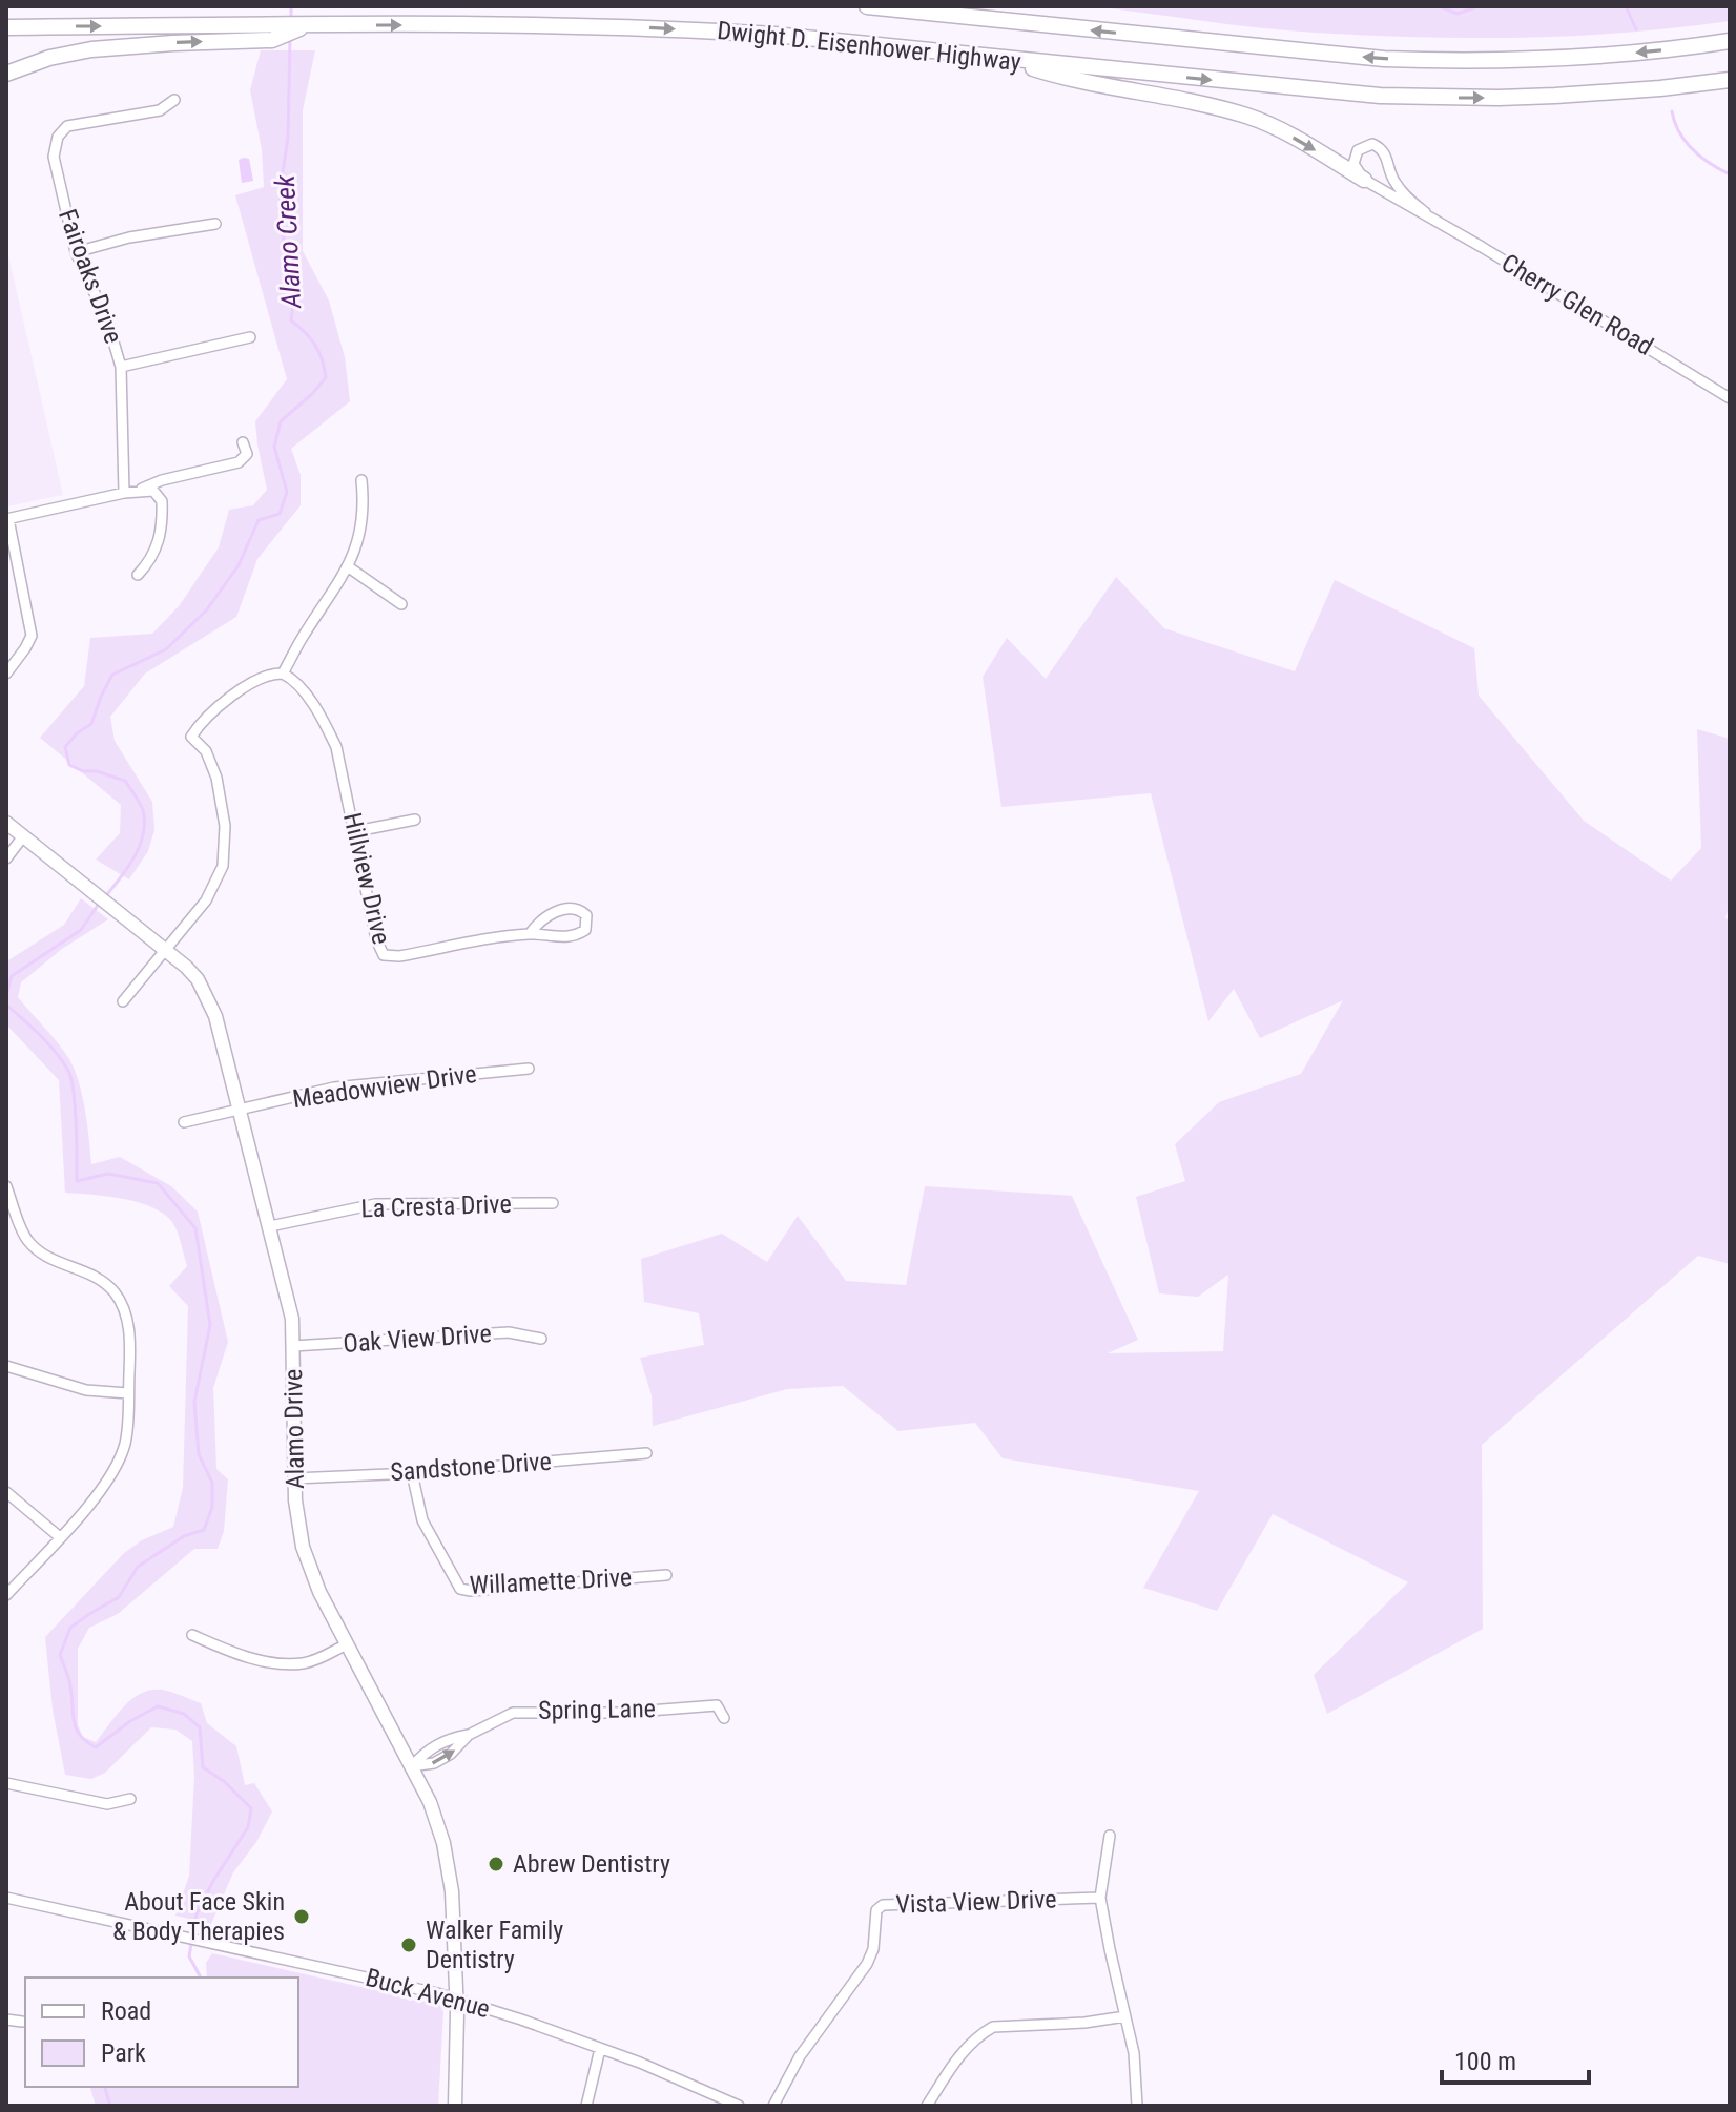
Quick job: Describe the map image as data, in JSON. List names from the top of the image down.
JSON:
{
  "streets": {
    "highway": ["Dwight D. Eisenhower Highway"],
    "main road": ["Alamo Drive"],
    "street": [
      "Fairoaks Drive",
      "Cherry Glen Road",
      "Hillview Drive",
      "Meadowview Drive",
      "La Cresta Drive",
      "Oak View Drive",
      "Sandstone Drive",
      "Willamette Drive",
      "Spring Lane",
      "Vista View Drive",
      "Buck Avenue"
    ]
  },
  "crossings": [
    ["Meadowview Drive", "Alamo Drive"],
    ["La Cresta Drive", "Alamo Drive"],
    ["Oak View Drive", "Alamo Drive"],
    ["Alamo Drive", "Sandstone Drive"],
    ["Alamo Drive", "Spring Lane"],
    ["Alamo Drive", "Buck Avenue"],
    ["Sandstone Drive", "Willamette Drive"]
  ],
  "water": ["Alamo Creek"],
  "places": ["Abrew Dentistry", "About Face Skin & Body Therapies", "Walker Family Dentistry"],
  "legend": ["Road", "Park"],
  "scale_bar": "100 m"
}
